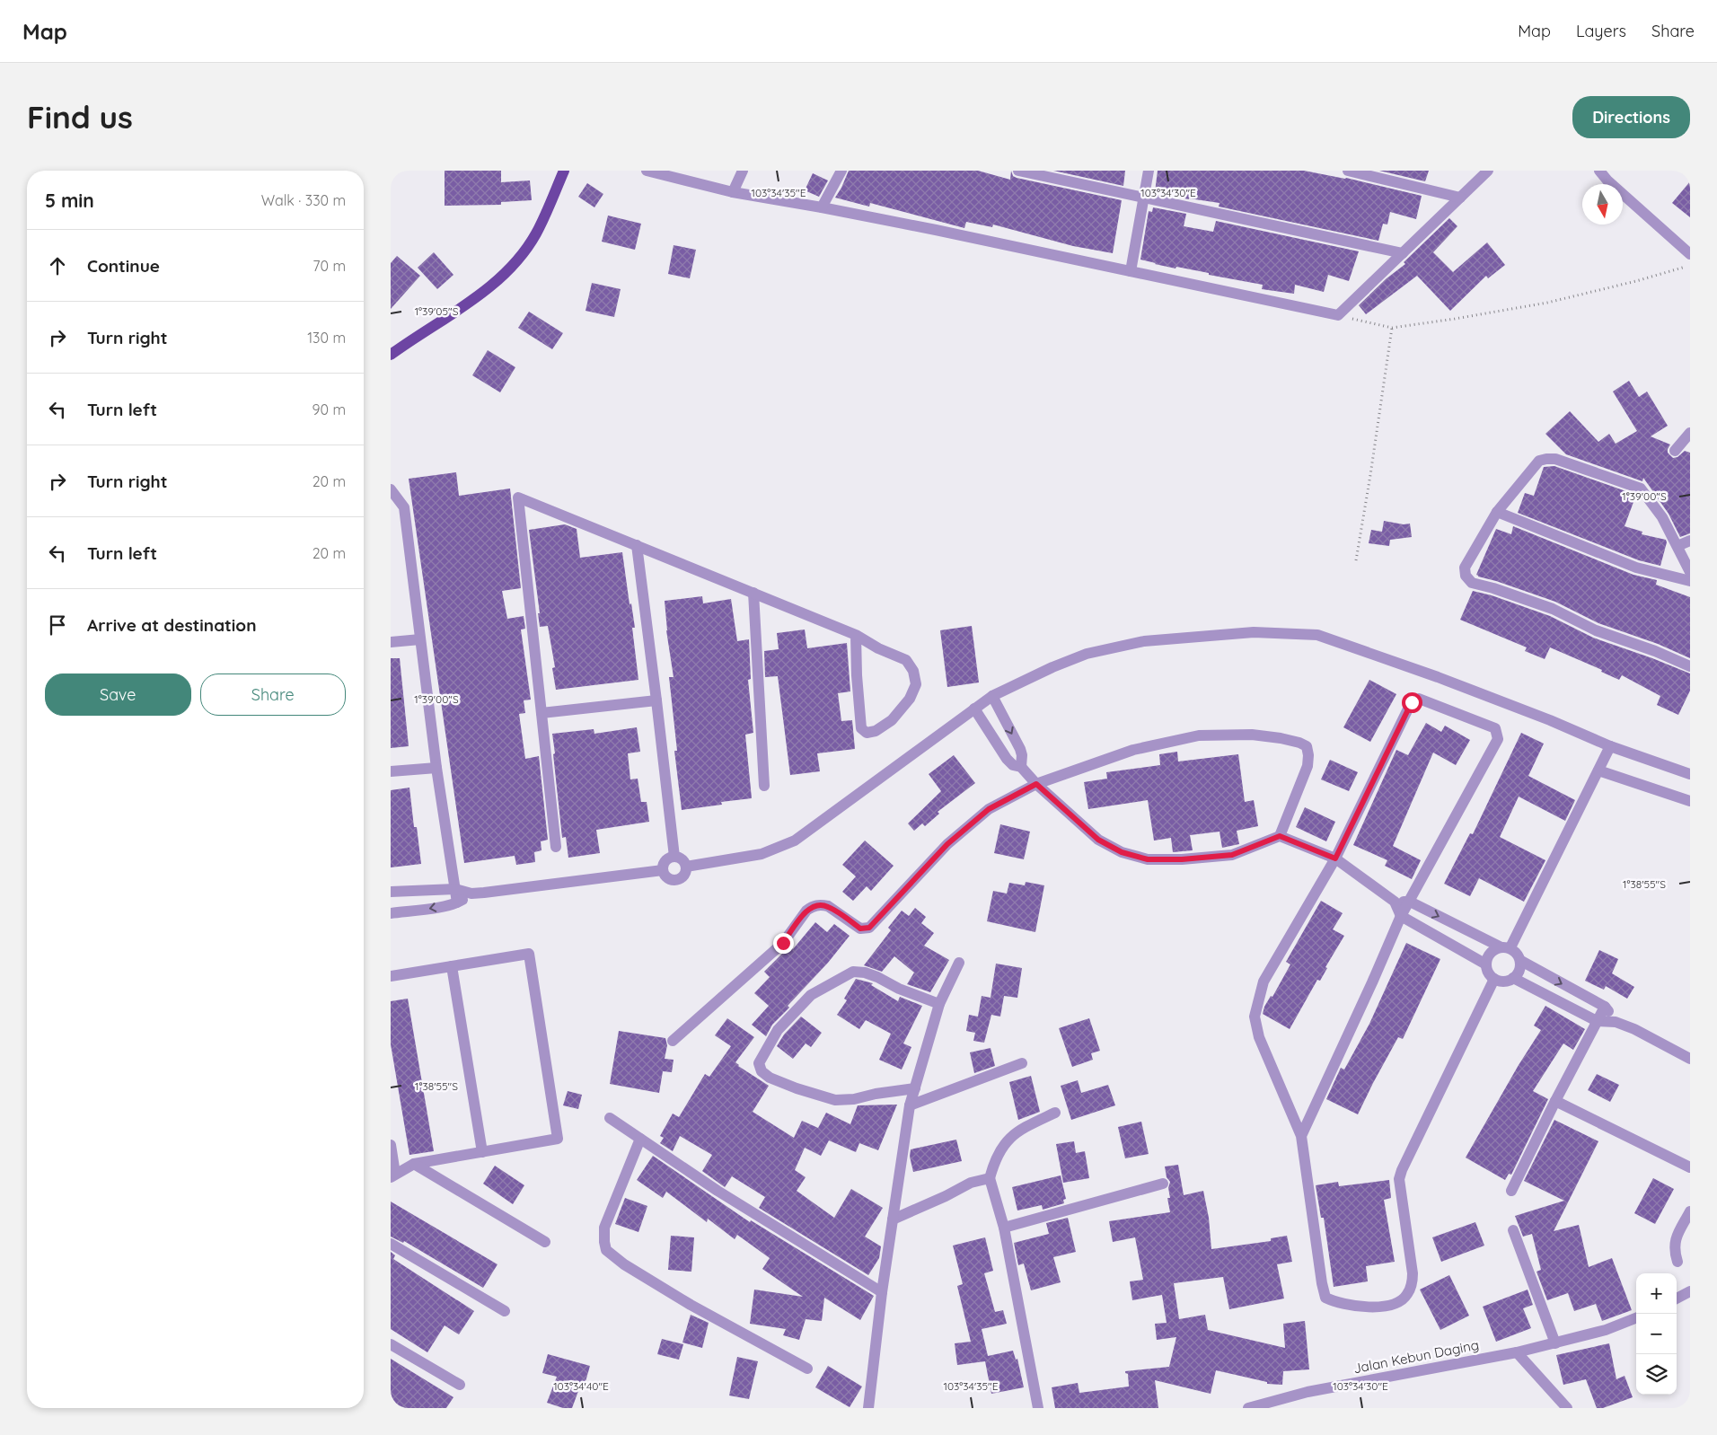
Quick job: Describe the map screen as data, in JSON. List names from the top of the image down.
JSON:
{
  "streets": {
    "street": ["Jalan Kebun Daging"]
  },
  "north": "bottom",
  "page": {
    "header": "Map",
    "nav": ["Map", "Layers", "Share"],
    "buttons": [
      "Directions",
      ["Save", "Share"]
    ],
    "title": "Find us",
    "heading": ["5 min", "Walk · 330 m"],
    "list": [
      ["Continue", "70 m"],
      ["Turn right", "130 m"],
      ["Turn left", "90 m"],
      ["Turn right", "20 m"],
      ["Turn left", "20 m"],
      "Arrive at destination"
    ],
    "map_buttons": ["+", "−"]
  },
  "coordinates": [
    "103°34'35\"E",
    "103°34'30\"E",
    "1°39'05\"S",
    "1°39'00\"S",
    "1°38'55\"S",
    "103°34'40\"E"
  ]
}
